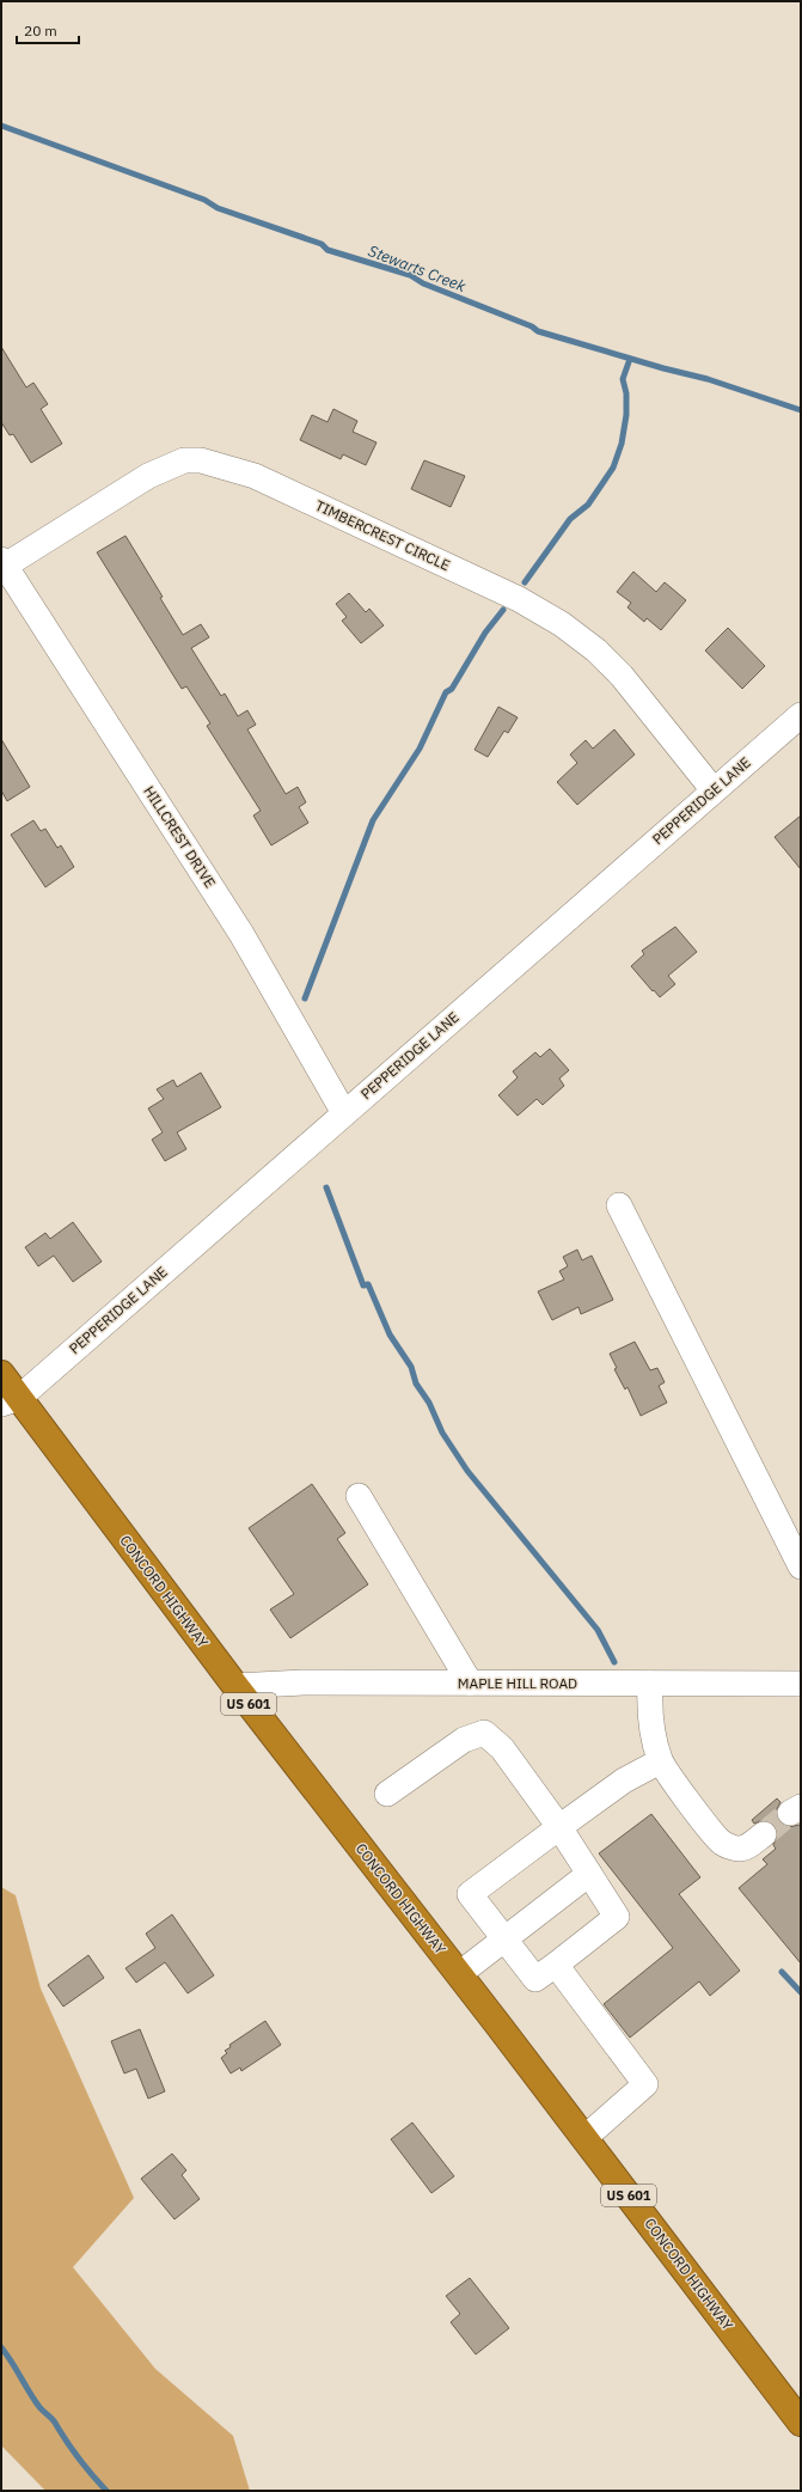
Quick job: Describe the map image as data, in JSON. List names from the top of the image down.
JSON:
{
  "streets": {
    "highway": ["CONCORD HIGHWAY", "US 601"],
    "street": [
      "TIMBERCREST CIRCLE",
      "PEPPERIDGE LANE",
      "HILLCREST DRIVE",
      "MAPLE HILL ROAD"
    ]
  },
  "crossings": [
    ["TIMBERCREST CIRCLE", "PEPPERIDGE LANE"],
    ["TIMBERCREST CIRCLE", "HILLCREST DRIVE"],
    ["PEPPERIDGE LANE", "HILLCREST DRIVE"],
    ["PEPPERIDGE LANE", "CONCORD HIGHWAY"],
    ["CONCORD HIGHWAY", "MAPLE HILL ROAD"]
  ],
  "water": ["Stewarts Creek"],
  "scale_bar": "20 m"
}
